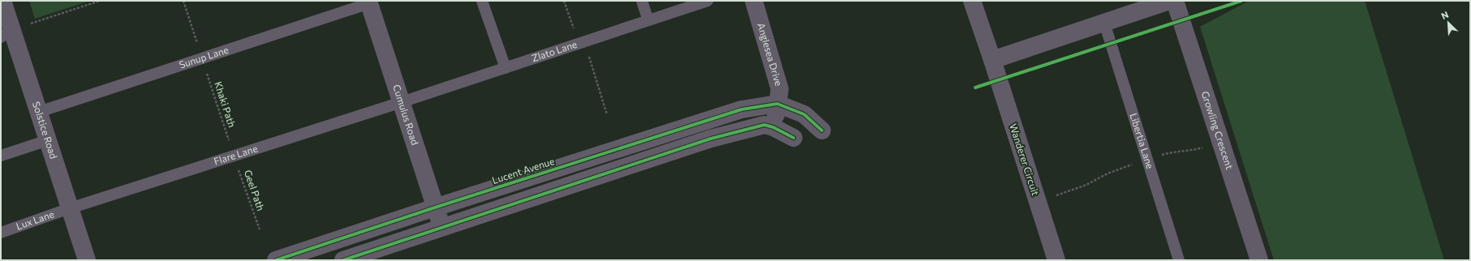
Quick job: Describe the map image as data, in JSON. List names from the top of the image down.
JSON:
{
  "streets": {
    "street": [
      "Anglesea Drive",
      "Cumulus Road",
      "Solstice Road",
      "Growling Crescent",
      "Wanderer Circuit",
      "Lucent Avenue"
    ],
    "lane": [
      "Zlato Lane",
      "Sunup Lane",
      "Libertia Lane",
      "Flare Lane",
      "Lux Lane"
    ],
    "path": ["Khaki Path", "Geel Path"]
  },
  "crossings": [
    ["Zlato Lane", "Cumulus Road"],
    ["Zlato Lane", "Flare Lane"],
    ["Anglesea Drive", "Lucent Avenue"],
    ["Sunup Lane", "Khaki Path"],
    ["Sunup Lane", "Cumulus Road"],
    ["Sunup Lane", "Solstice Road"],
    ["Khaki Path", "Flare Lane"],
    ["Khaki Path", "Geel Path"],
    ["Cumulus Road", "Flare Lane"],
    ["Cumulus Road", "Lucent Avenue"],
    ["Solstice Road", "Flare Lane"],
    ["Solstice Road", "Lux Lane"],
    ["Flare Lane", "Geel Path"],
    ["Flare Lane", "Lux Lane"]
  ],
  "north": "top left"
}
